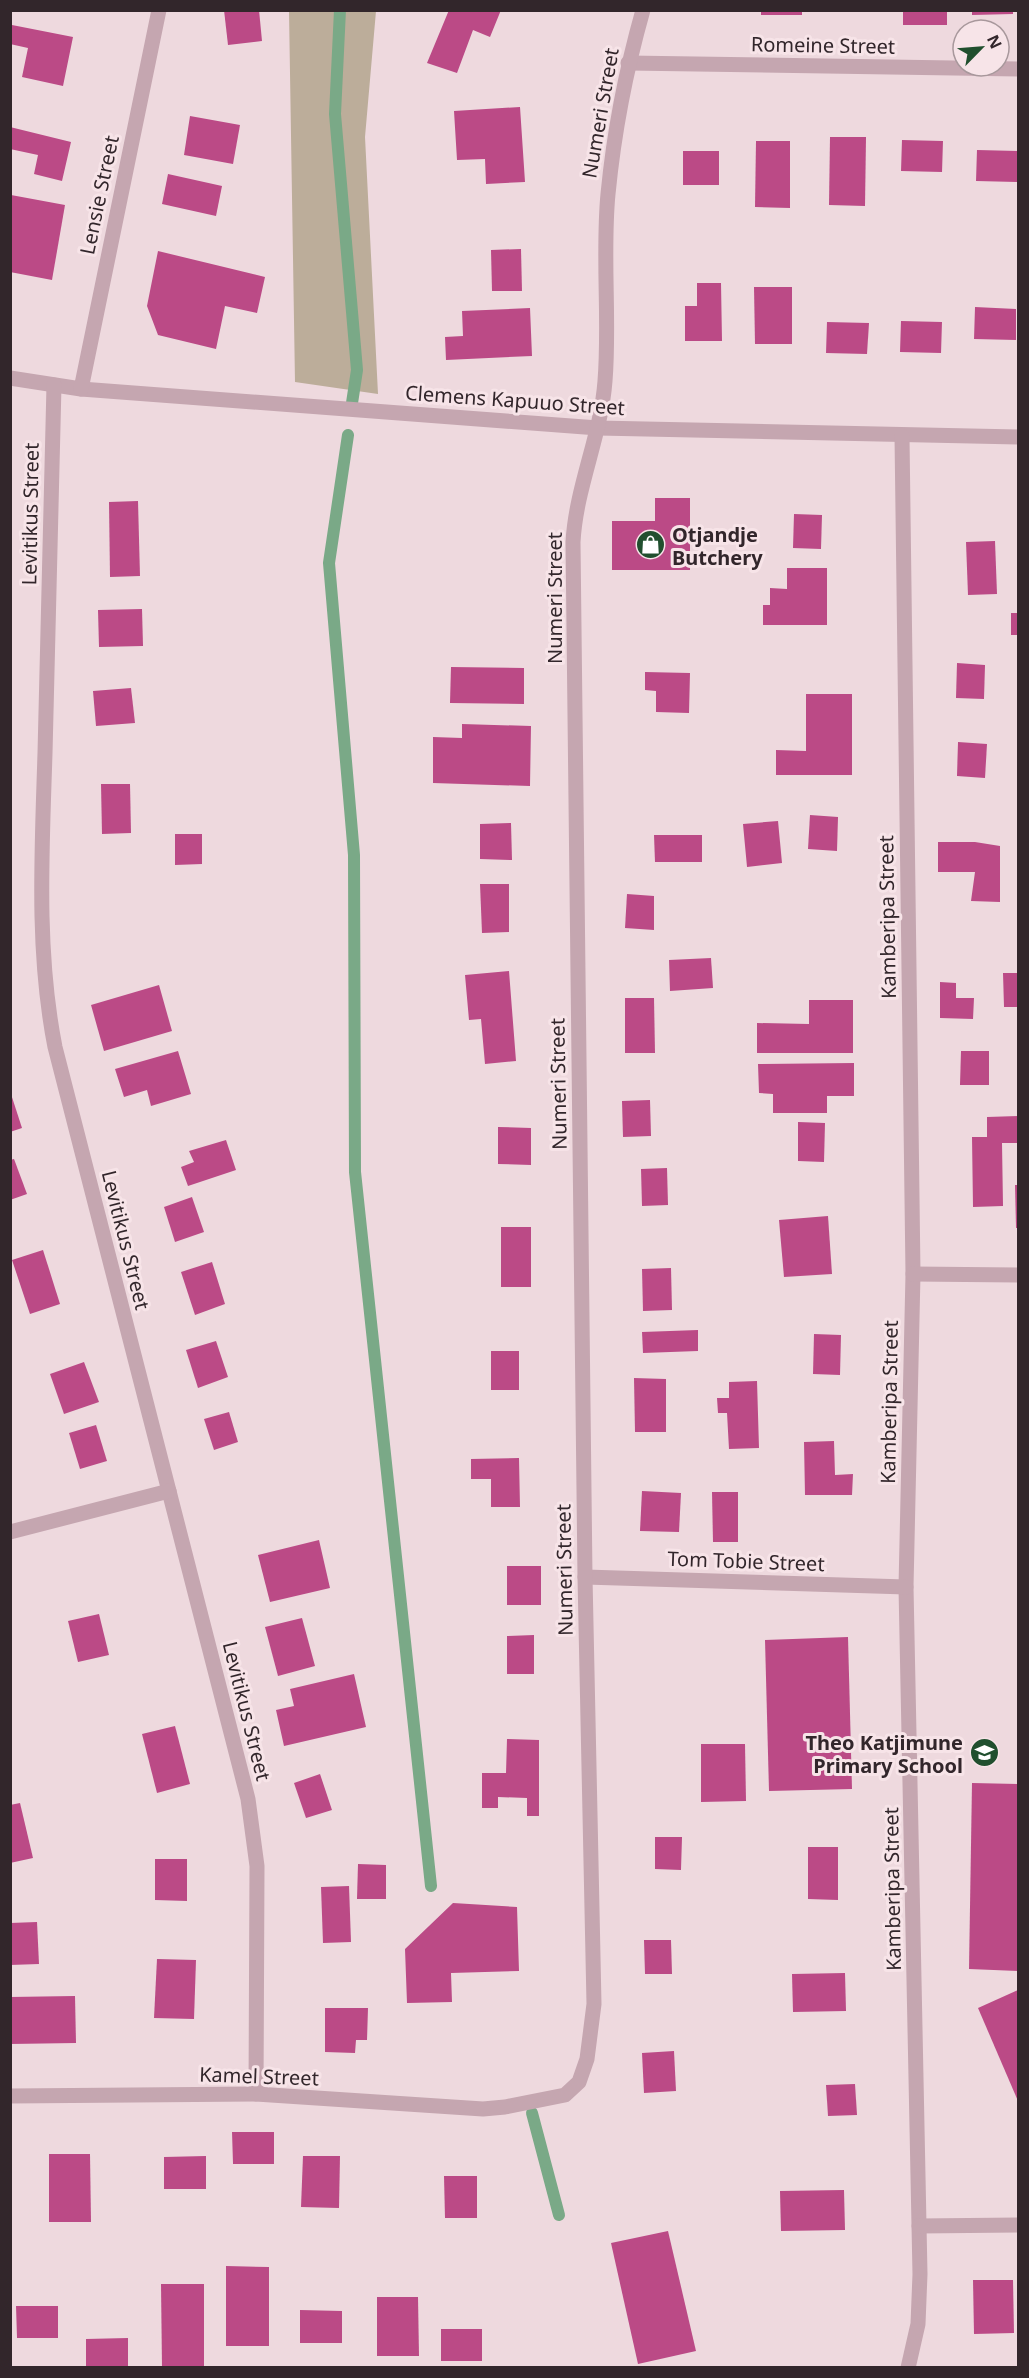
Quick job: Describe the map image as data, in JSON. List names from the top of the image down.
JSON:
{
  "streets": {
    "street": [
      "Romeine Street",
      "Numeri Street",
      "Lensie Street",
      "Clemens Kapuuo Street",
      "Levitikus Street",
      "Kamberipa Street",
      "Tom Tobie Street",
      "Kamel Street"
    ]
  },
  "crossings": [
    ["Romeine Street", "Numeri Street"],
    ["Numeri Street", "Clemens Kapuuo Street"],
    ["Numeri Street", "Tom Tobie Street"],
    ["Numeri Street", "Kamel Street"],
    ["Lensie Street", "Clemens Kapuuo Street"],
    ["Clemens Kapuuo Street", "Levitikus Street"],
    ["Clemens Kapuuo Street", "Kamberipa Street"],
    ["Levitikus Street", "Kamel Street"],
    ["Kamberipa Street", "Tom Tobie Street"]
  ],
  "places": {
    "shop": ["Otjandje Butchery"],
    "school or university": ["Theo Katjimune Primary School"]
  },
  "north": "top right"
}
